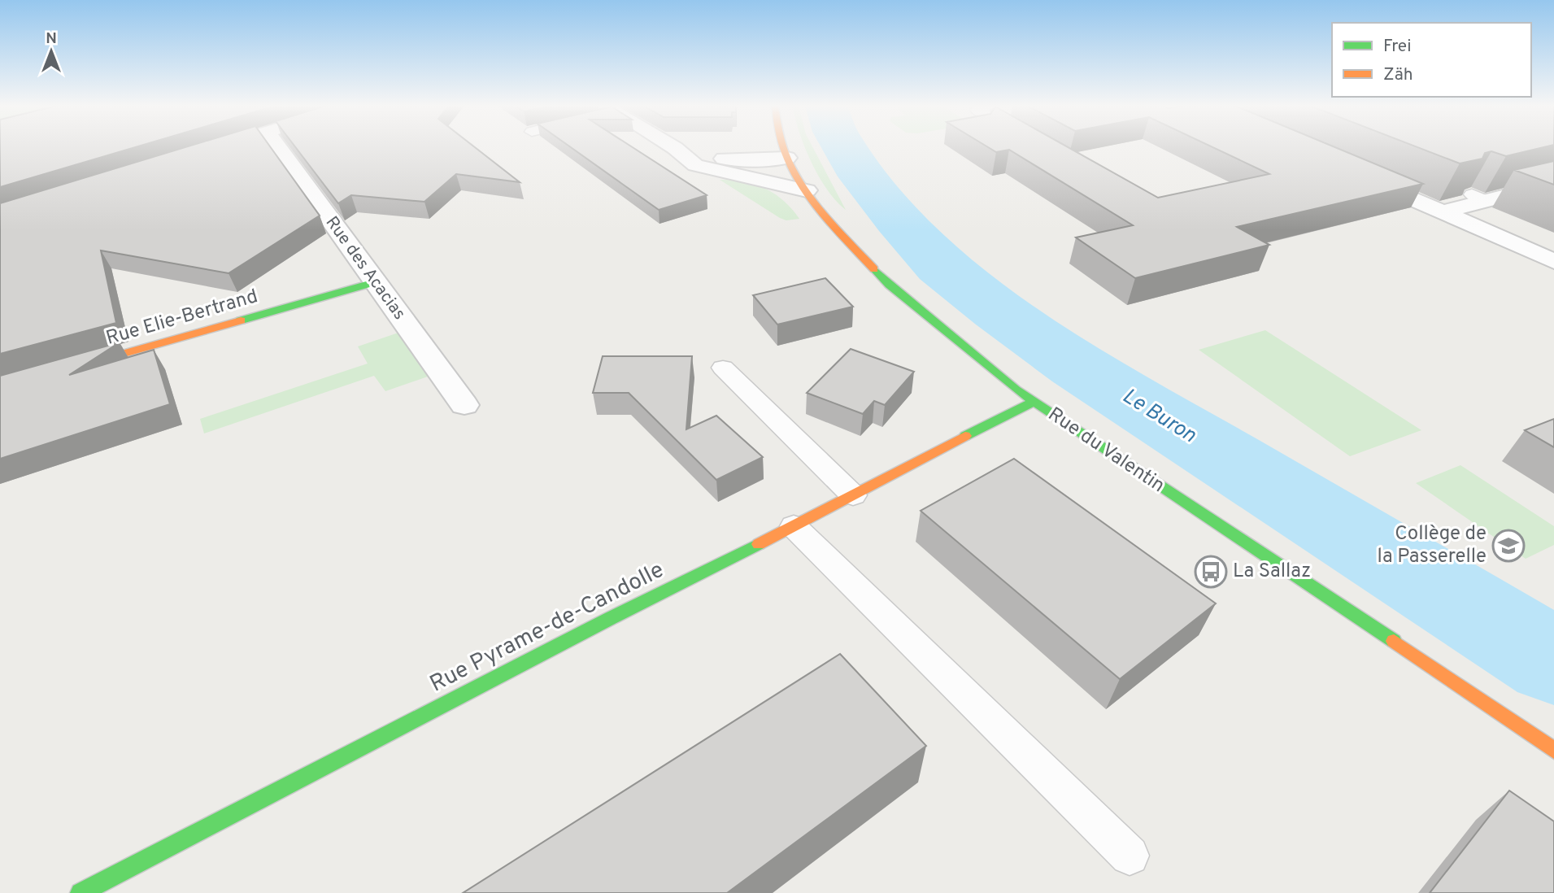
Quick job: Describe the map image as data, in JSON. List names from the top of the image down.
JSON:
{
  "streets": {
    "main road": ["Rue Elie-Bertrand", "Rue du Valentin", "Rue Pyrame-de-Candolle"],
    "street": ["Rue des Acacias"]
  },
  "crossings": [
    ["Rue des Acacias", "Rue Elie-Bertrand"],
    ["Rue du Valentin", "Rue Pyrame-de-Candolle"]
  ],
  "water": ["Le Buron"],
  "places": {
    "school or university": ["Collège de la Passerelle"],
    "bus stop": ["La Sallaz"]
  },
  "legend": ["Frei", "Zäh"],
  "north": "top"
}
